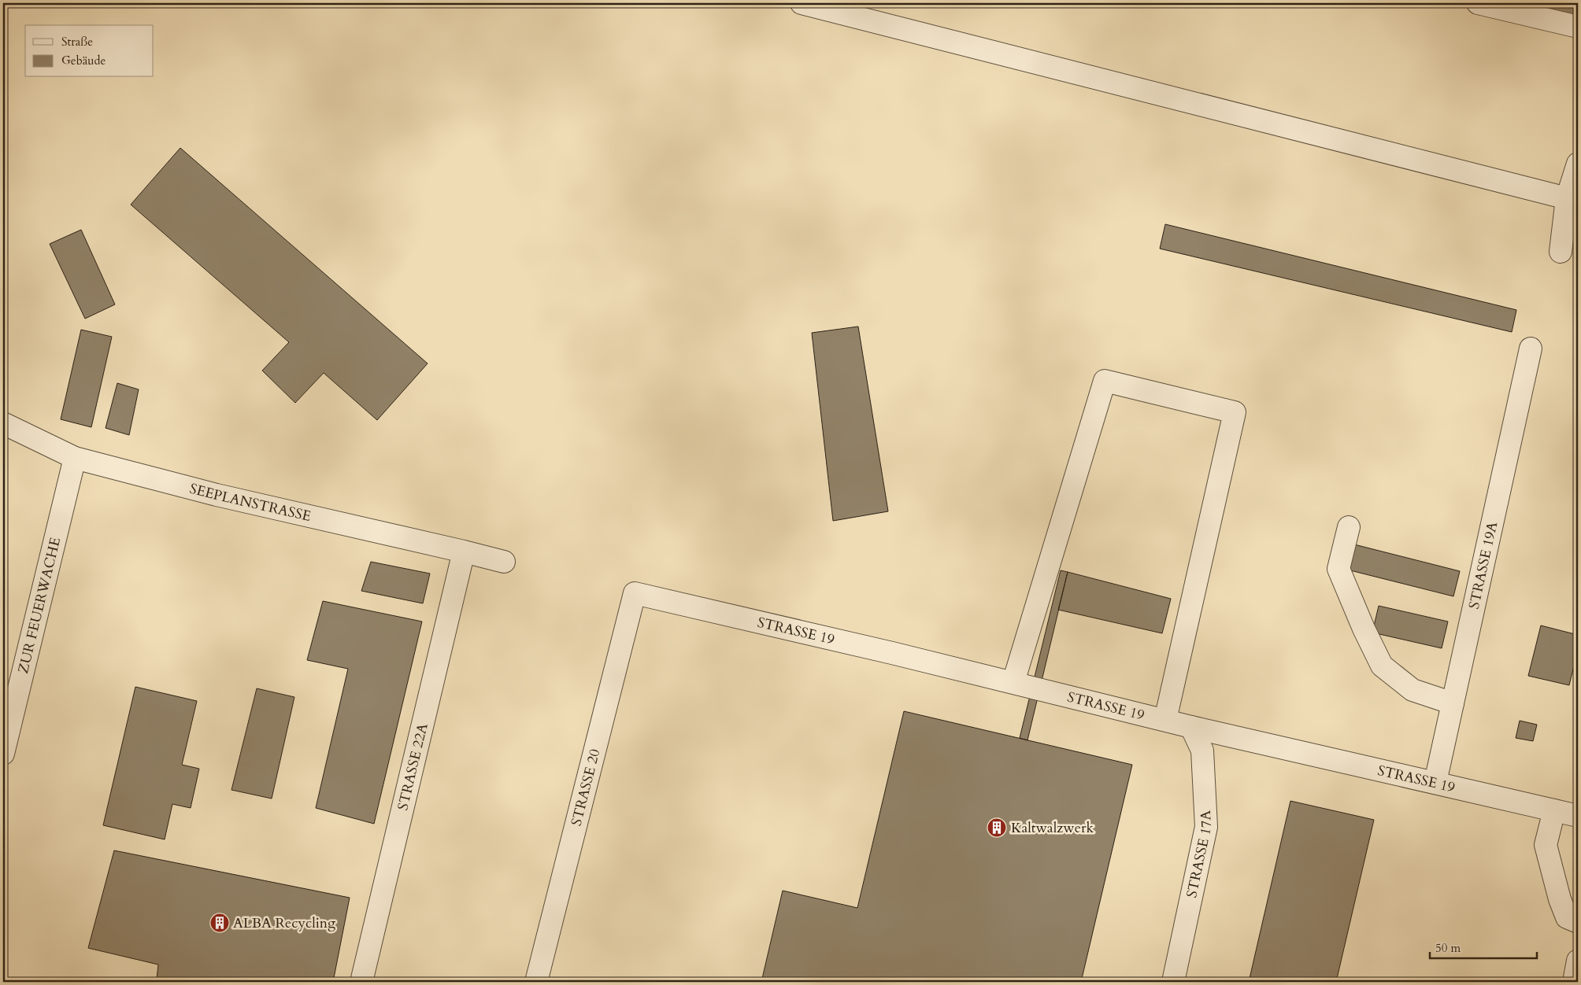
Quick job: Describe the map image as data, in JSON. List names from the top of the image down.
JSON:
{
  "streets": {
    "street": [
      "SEEPLANSTRASSE",
      "STRASSE 19A",
      "ZUR FEUERWACHE",
      "STRASSE 19",
      "STRASSE 22A",
      "STRASSE 20",
      "STRASSE 17A"
    ]
  },
  "crossings": [
    ["SEEPLANSTRASSE", "ZUR FEUERWACHE"],
    ["SEEPLANSTRASSE", "STRASSE 22A"],
    ["STRASSE 19A", "STRASSE 19"],
    ["STRASSE 19", "STRASSE 20"],
    ["STRASSE 19", "STRASSE 17A"]
  ],
  "places": {
    "building": ["Kaltwalzwerk", "ALBA Recycling"]
  },
  "legend": ["Straße", "Gebäude"],
  "scale_bar": "50 m"
}
